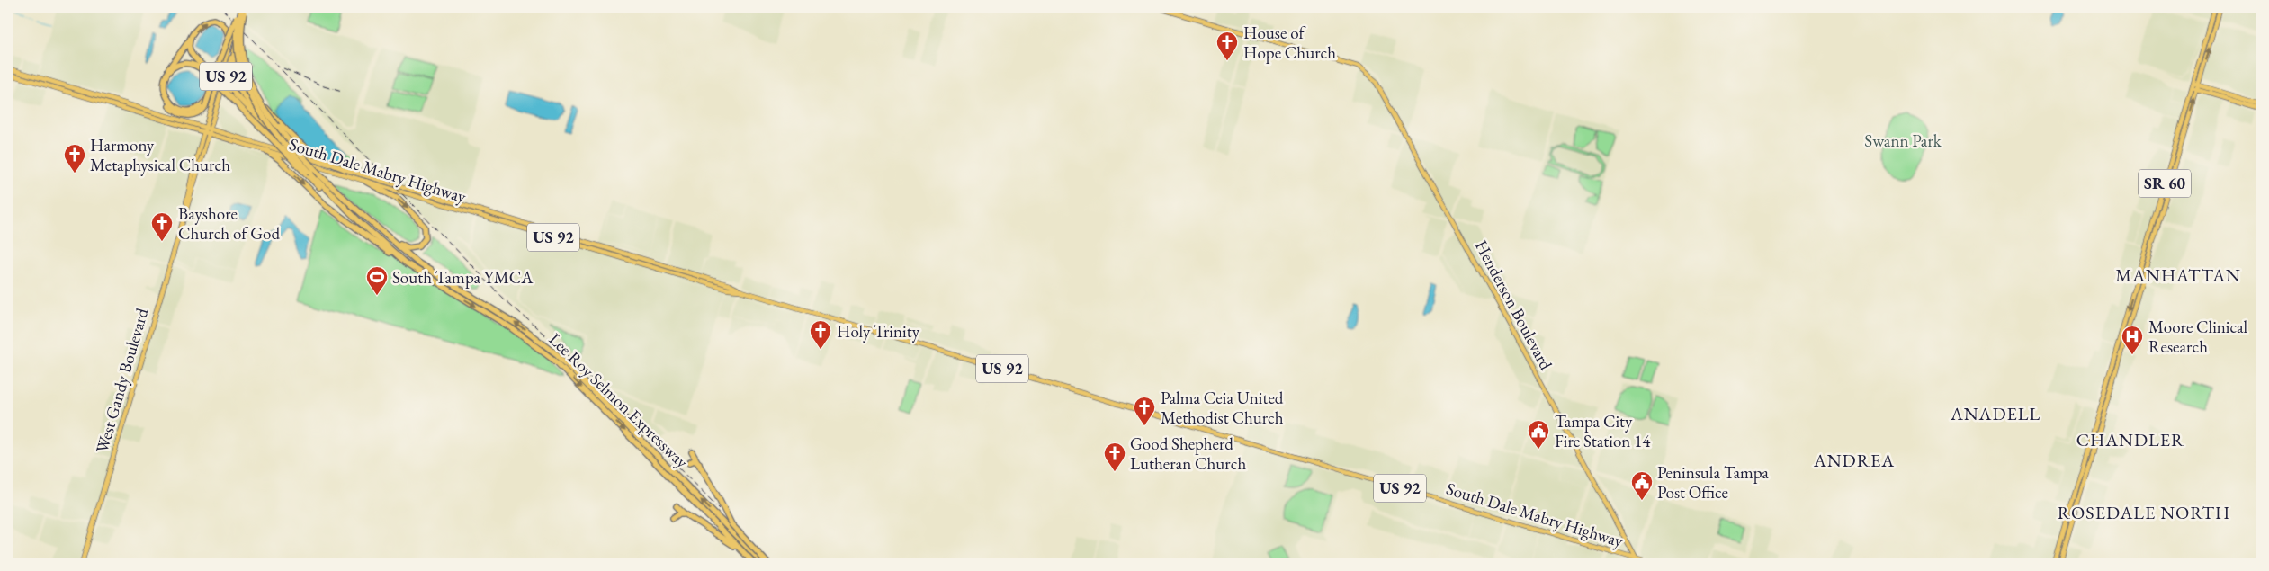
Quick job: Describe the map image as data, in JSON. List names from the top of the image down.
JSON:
{
  "streets": {
    "highway": ["Lee Roy Selmon Expressway"],
    "main road": [
      "US 92",
      "South Dale Mabry Highway",
      "SR 60",
      "Henderson Boulevard",
      "West Gandy Boulevard"
    ]
  },
  "crossings": [
    ["South Dale Mabry Highway", "Henderson Boulevard"],
    ["South Dale Mabry Highway", "West Gandy Boulevard"],
    ["West Gandy Boulevard", "Lee Roy Selmon Expressway"]
  ],
  "districts": [
    "MANHATTAN",
    "ANADELL",
    "CHANDLER",
    "ANDREA",
    "ROSEDALE NORTH"
  ],
  "parks": ["Swann Park"],
  "places": {
    "church": [
      "House of Hope Church",
      "Harmony Metaphysical Church",
      "Bayshore Church of God",
      "Holy Trinity",
      "Palma Ceia United Methodist Church",
      "Good Shepherd Lutheran Church"
    ],
    "sports": ["South Tampa YMCA"],
    "hospital": ["Moore Clinical Research"],
    "public building": ["Tampa City Fire Station 14", "Peninsula Tampa Post Office"]
  }
}
